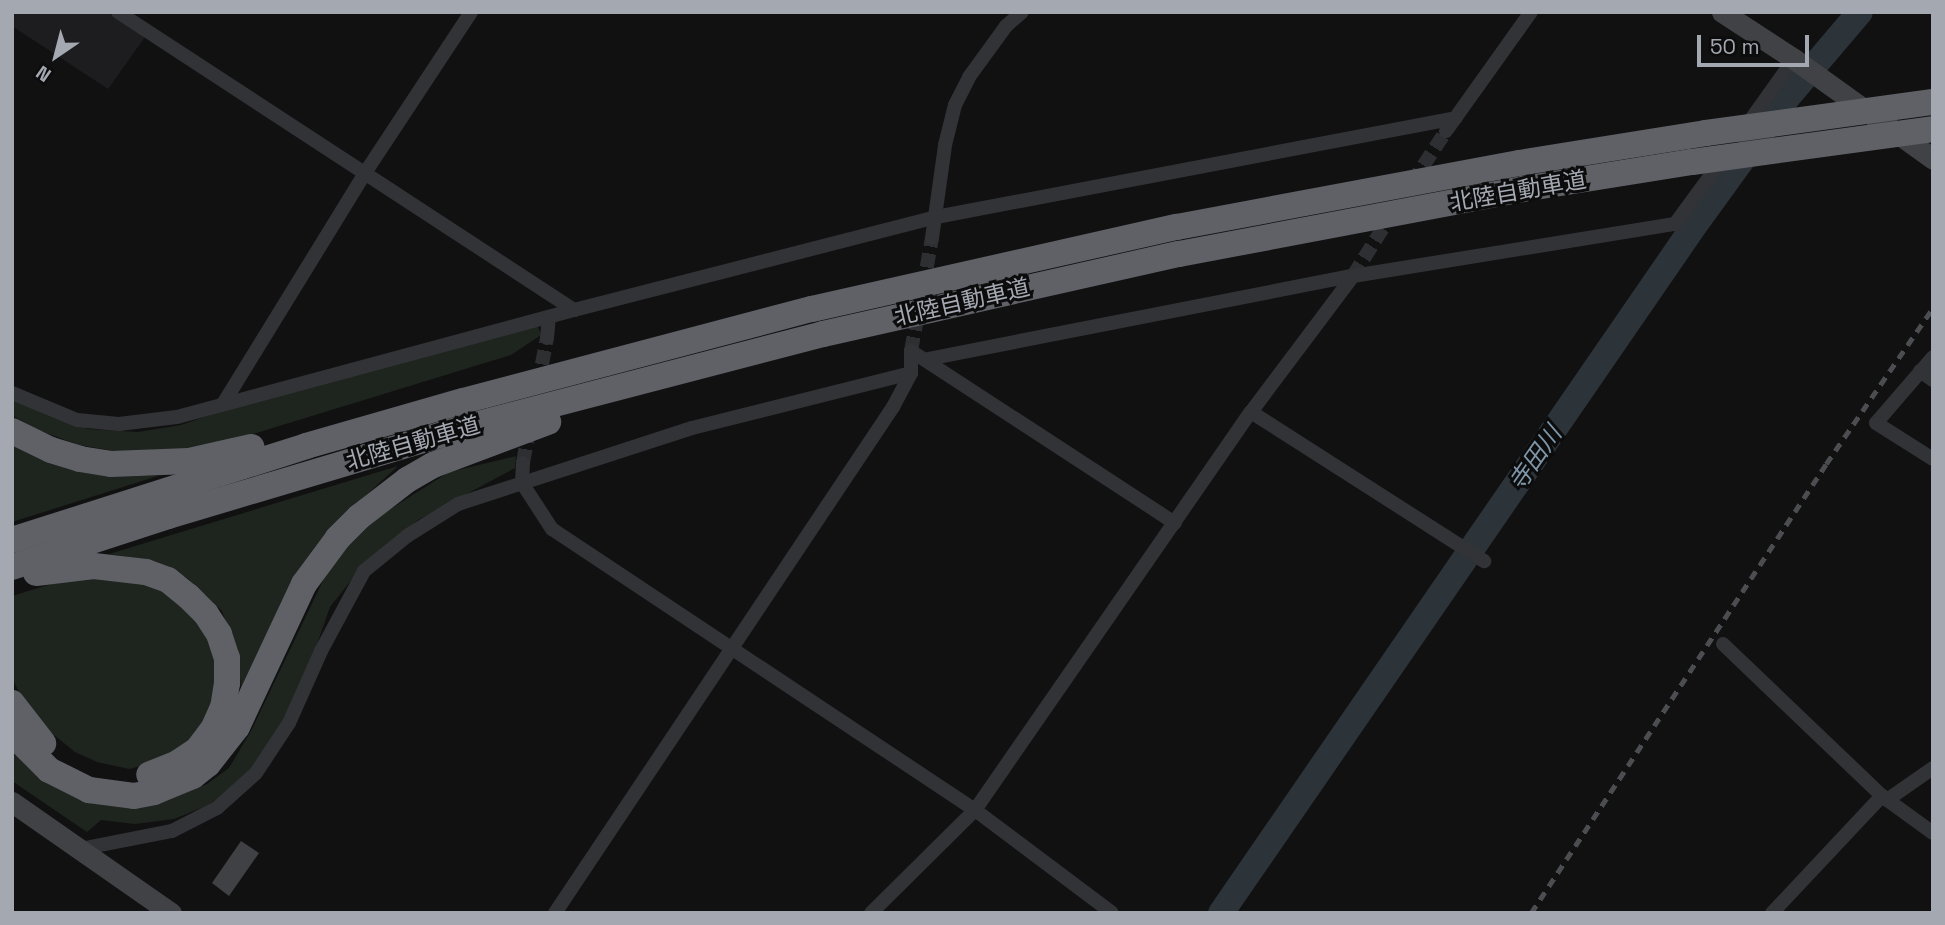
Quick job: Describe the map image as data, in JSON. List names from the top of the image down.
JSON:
{
  "streets": {
    "highway": ["北陸自動車道"]
  },
  "water": ["寺田川"],
  "scale_bar": "50 m",
  "north": "bottom left"
}
